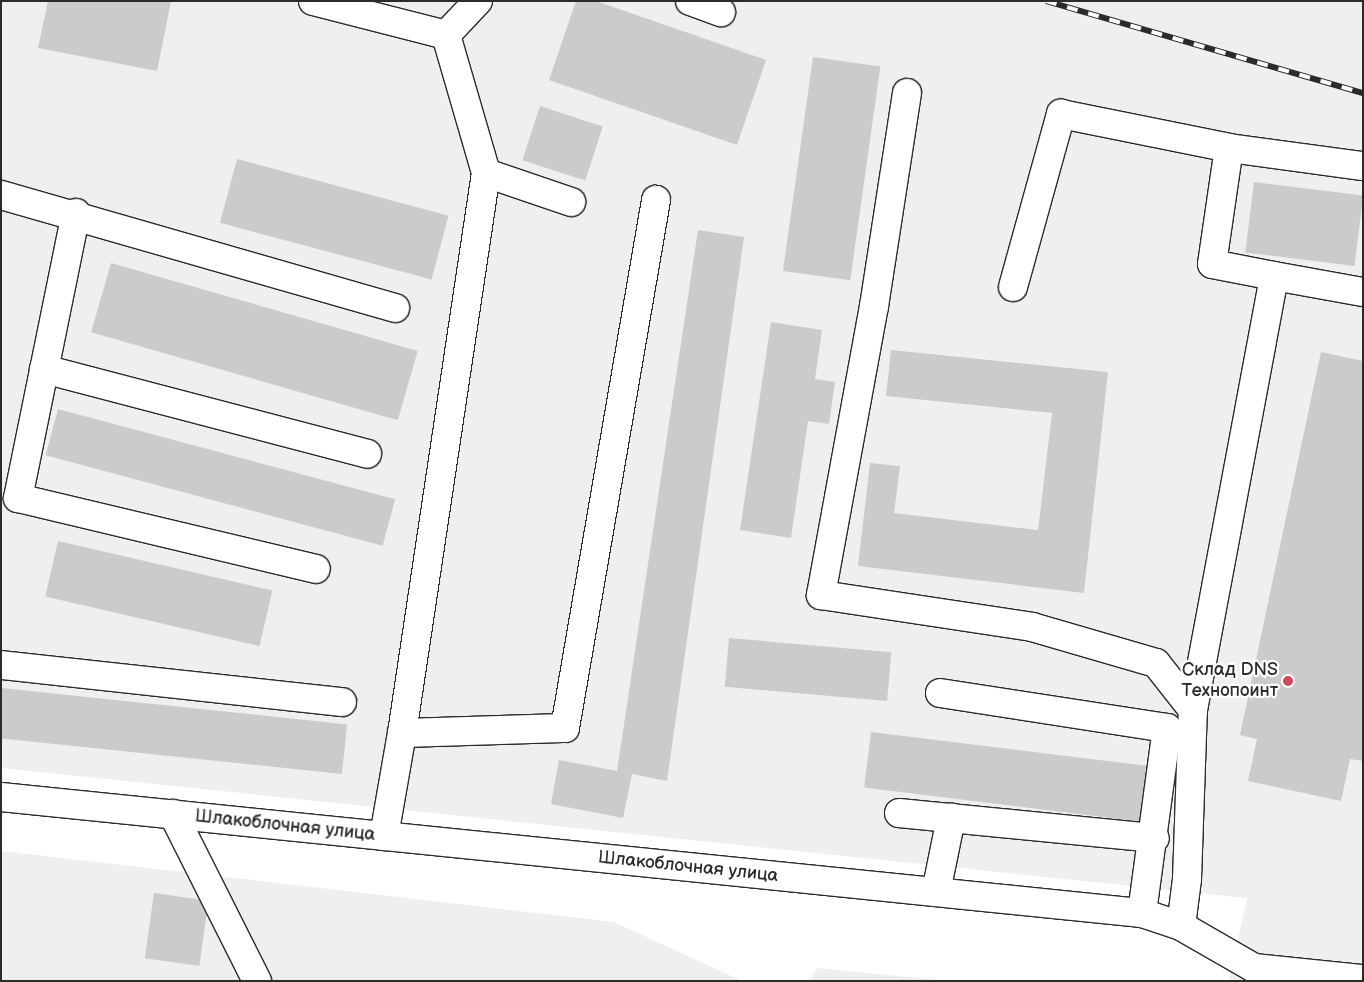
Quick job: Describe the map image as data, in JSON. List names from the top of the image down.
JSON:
{
  "streets": {
    "street": ["Шлакоблочная улица"]
  },
  "places": ["Склад DNS Технопоинт"]
}
